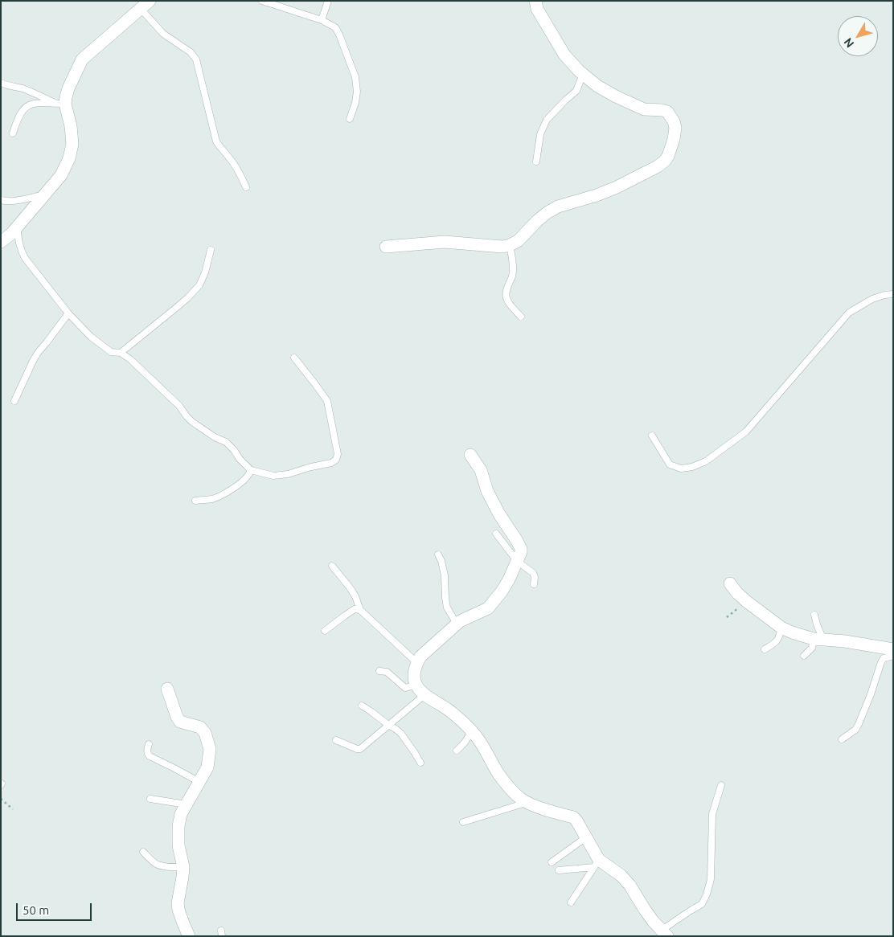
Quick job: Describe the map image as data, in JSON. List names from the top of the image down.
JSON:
{
  "scale_bar": "50 m",
  "north": "bottom left"
}
